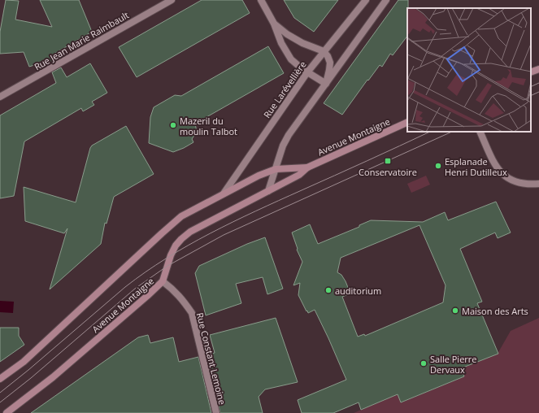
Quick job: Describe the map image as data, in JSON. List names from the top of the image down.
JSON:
{
  "streets": {
    "main road": ["Avenue Montaigne"],
    "street": ["Rue Jean Marie Raimbault", "Rue Larévellière", "Rue Constant Lemoine"]
  },
  "crossings": [
    ["Rue Larévellière", "Avenue Montaigne"],
    ["Avenue Montaigne", "Rue Constant Lemoine"]
  ],
  "places": {
    "other": [
      "Mazeril du moulin Talbot",
      "Esplanade Henri Dutilleux",
      "auditorium",
      "Maison des Arts",
      "Salle Pierre Dervaux"
    ],
    "transit": ["Conservatoire"]
  }
}
